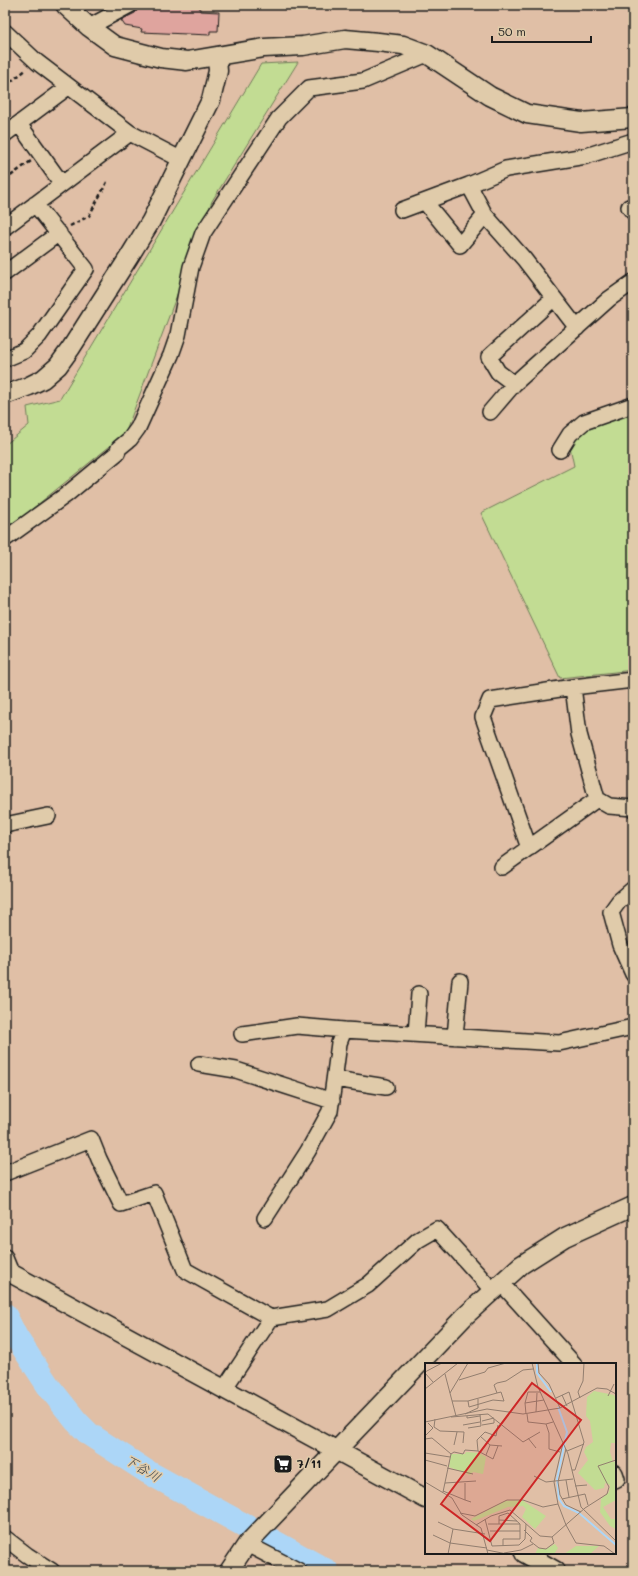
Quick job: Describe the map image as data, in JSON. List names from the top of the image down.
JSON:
{
  "water": ["下谷川"],
  "places": {
    "supermarket": ["7/11"]
  },
  "scale_bar": "50 m"
}
